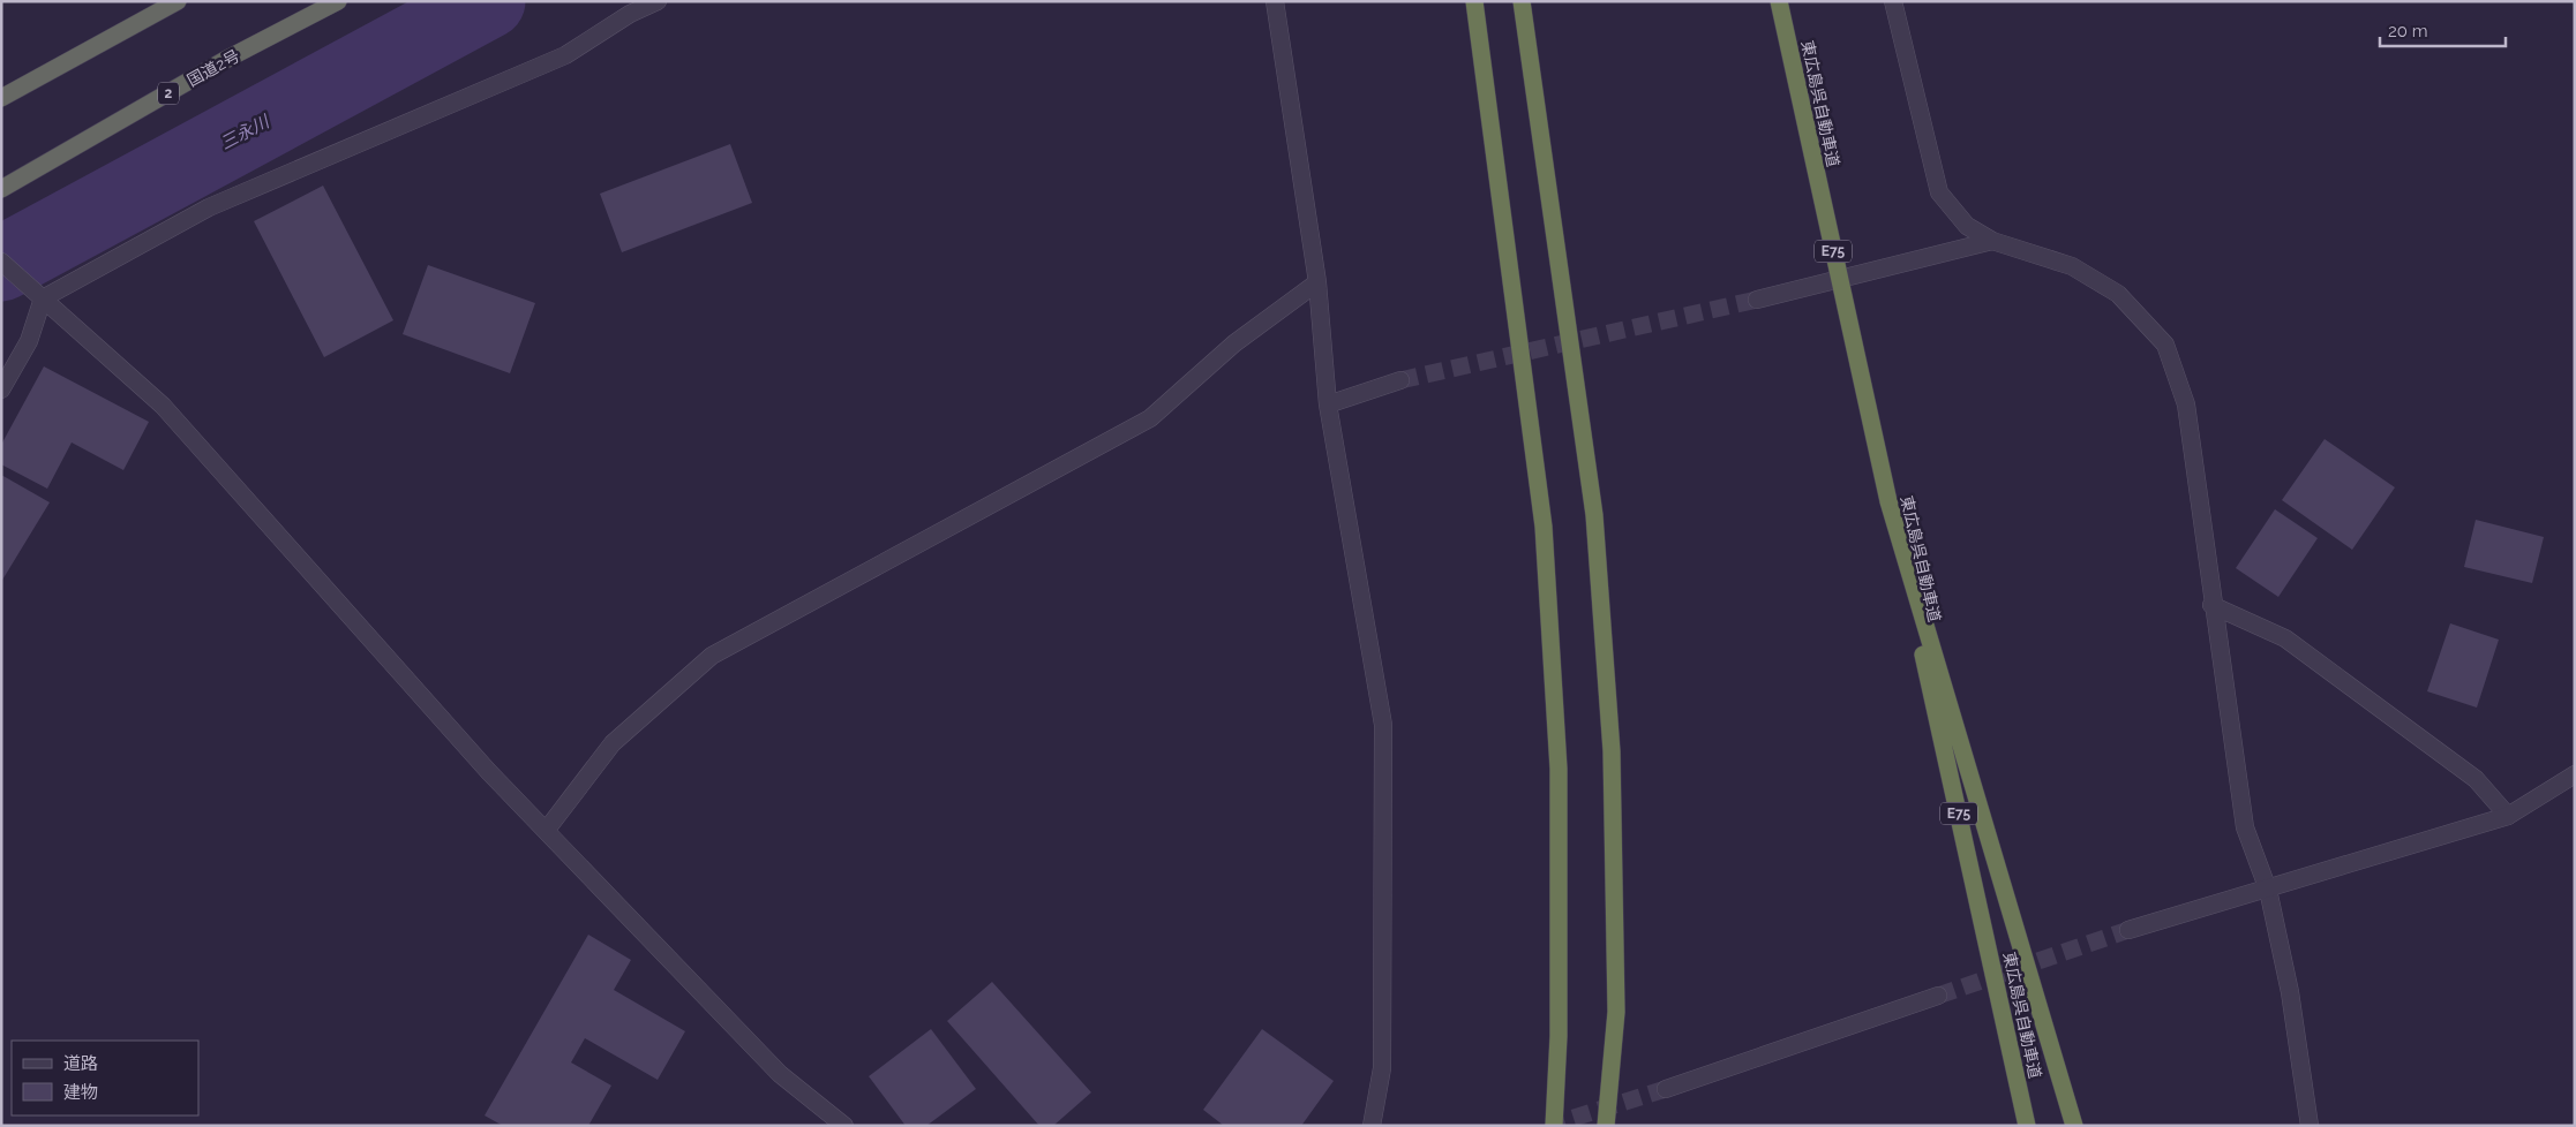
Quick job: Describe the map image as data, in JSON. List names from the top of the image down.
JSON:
{
  "streets": {
    "highway": [
      "国道2号",
      "2",
      "東広島呉自動車道",
      "E75"
    ]
  },
  "water": ["三永川"],
  "legend": ["道路", "建物"],
  "scale_bar": "20 m"
}
